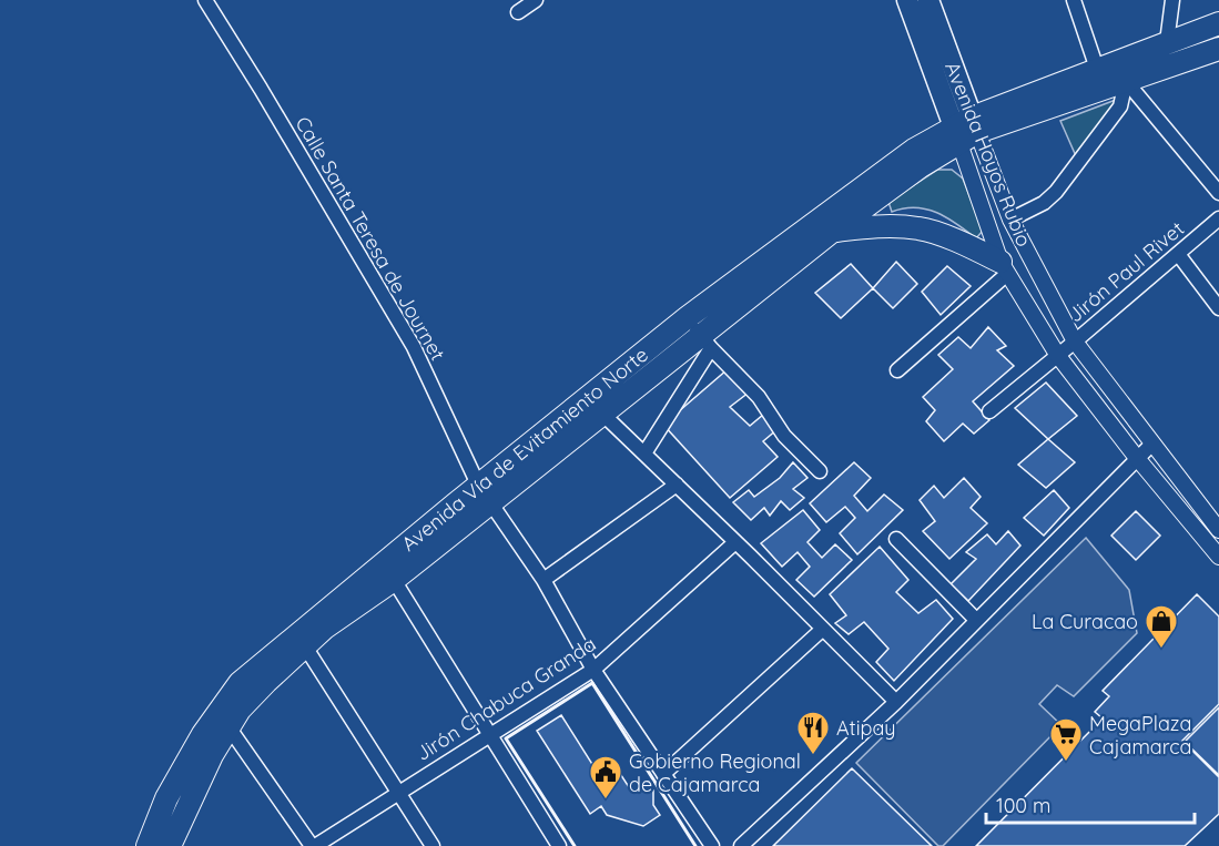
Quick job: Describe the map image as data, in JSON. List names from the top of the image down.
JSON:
{
  "streets": {
    "highway": ["Avenida Vía de Evitamiento Norte"],
    "main road": ["Avenida Hoyos Rubio"],
    "street": ["Calle Santa Teresa de Journet", "Jirón Paul Rivet", "Jirón Chabuca Granda"]
  },
  "crossings": [
    ["Avenida Hoyos Rubio", "Jirón Paul Rivet"],
    ["Avenida Hoyos Rubio", "Avenida Vía de Evitamiento Norte"],
    ["Calle Santa Teresa de Journet", "Avenida Vía de Evitamiento Norte"],
    ["Calle Santa Teresa de Journet", "Jirón Chabuca Granda"]
  ],
  "places": {
    "shop": ["La Curacao"],
    "restaurant": ["Atipay"],
    "supermarket": ["MegaPlaza Cajamarca"],
    "public building": ["Gobierno Regional de Cajamarca"]
  },
  "scale_bar": "100 m"
}
